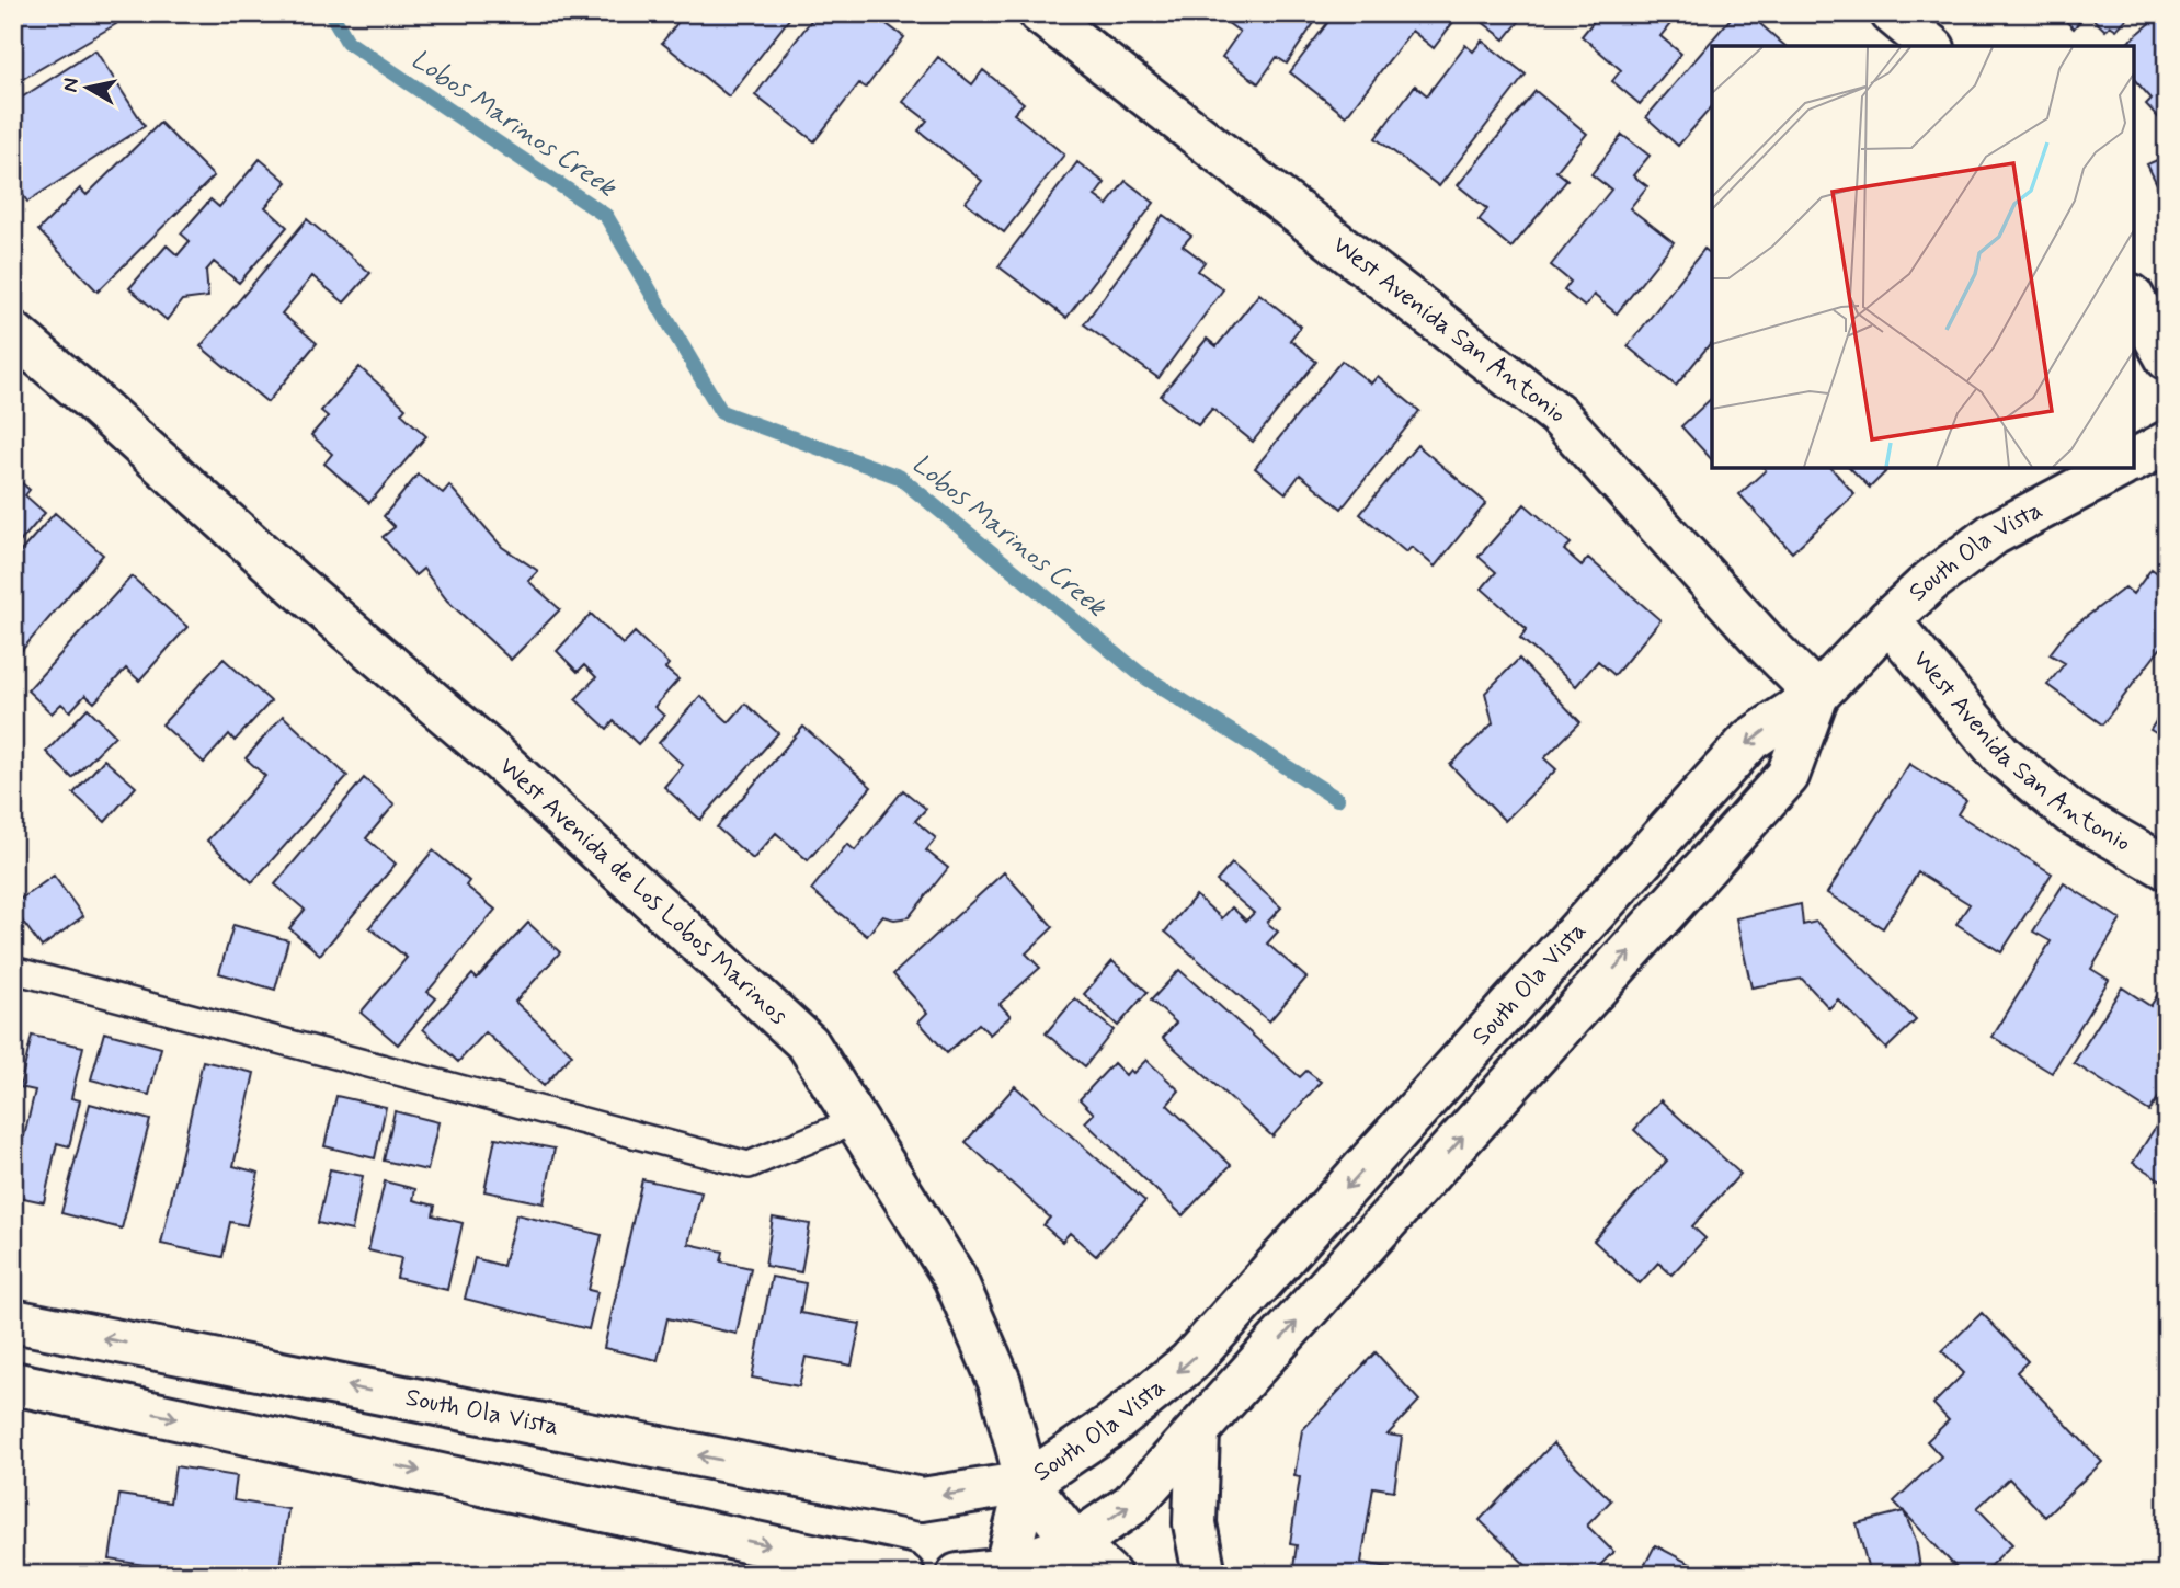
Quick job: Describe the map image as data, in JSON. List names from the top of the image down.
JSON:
{
  "streets": {
    "main road": ["West Avenida San Antonio", "South Ola Vista", "West Avenida de Los Lobos Marinos"]
  },
  "crossings": [
    ["West Avenida San Antonio", "South Ola Vista"],
    ["South Ola Vista", "West Avenida de Los Lobos Marinos"]
  ],
  "water": ["Lobos Marinos Creek"],
  "north": "left"
}
